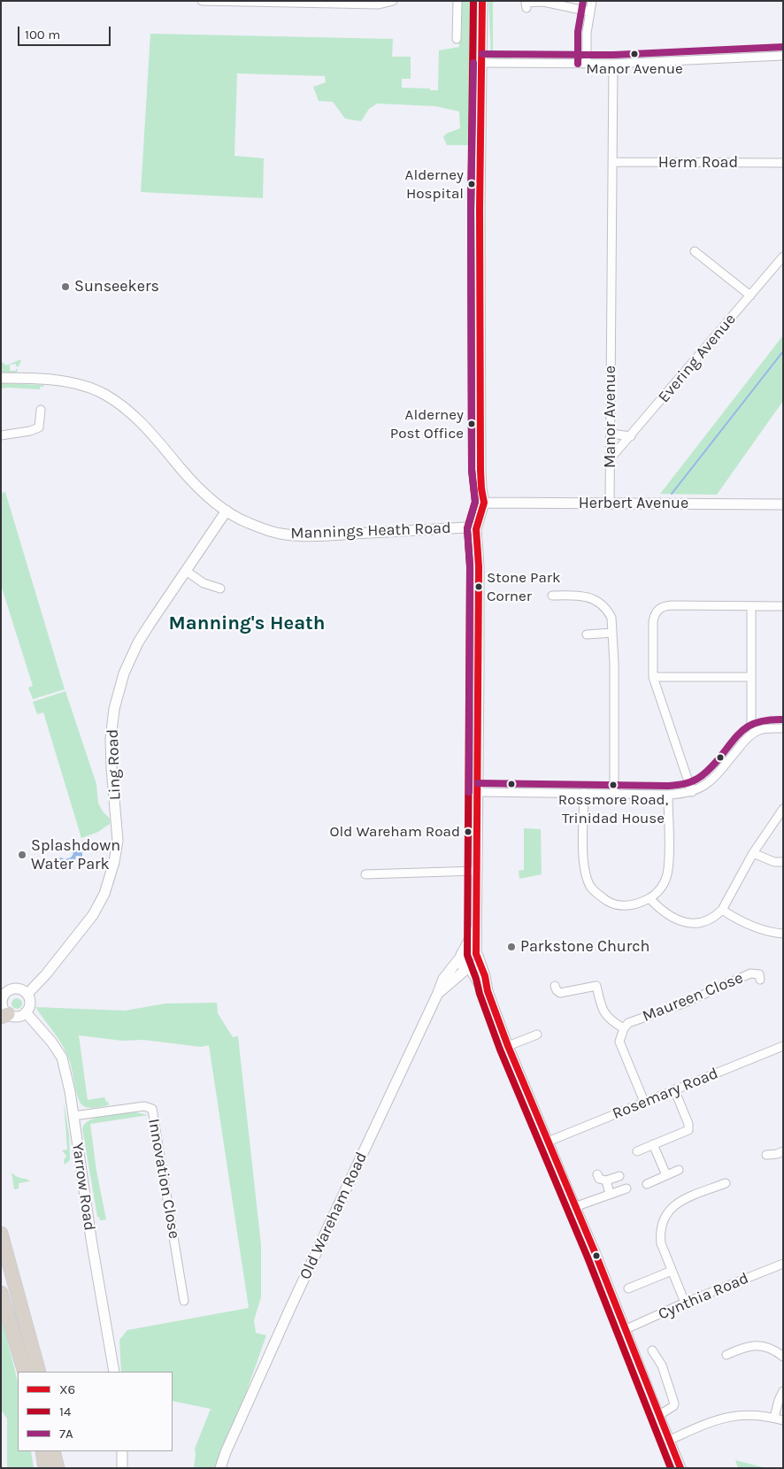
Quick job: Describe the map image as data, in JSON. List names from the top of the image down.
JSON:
{
  "streets": {
    "street": [
      "Herm Road",
      "Evering Avenue",
      "Manor Avenue",
      "Herbert Avenue",
      "Mannings Heath Road",
      "Ling Road",
      "Maureen Close",
      "Rosemary Road",
      "Innovation Close",
      "Yarrow Road",
      "Old Wareham Road",
      "Cynthia Road"
    ]
  },
  "crossings": [
    ["Herm Road", "Manor Avenue"],
    ["Evering Avenue", "Manor Avenue"],
    ["Manor Avenue", "Herbert Avenue"],
    ["Mannings Heath Road", "Ling Road"],
    ["Ling Road", "Yarrow Road"],
    ["Maureen Close", "Rosemary Road"],
    ["Innovation Close", "Yarrow Road"]
  ],
  "districts": ["Manning's Heath"],
  "places": [
    "Manor Avenue",
    "Alderney Hospital",
    "Sunseekers",
    "Alderney Post Office",
    "Stone Park Corner",
    "Rossmore Road, Trinidad House",
    "Old Wareham Road",
    "Splashdown Water Park",
    "Parkstone Church"
  ],
  "lines": ["transit line X6", "transit line 14", "transit line 7A"],
  "legend": ["X6", "14", "7A"],
  "scale_bar": "100 m"
}
